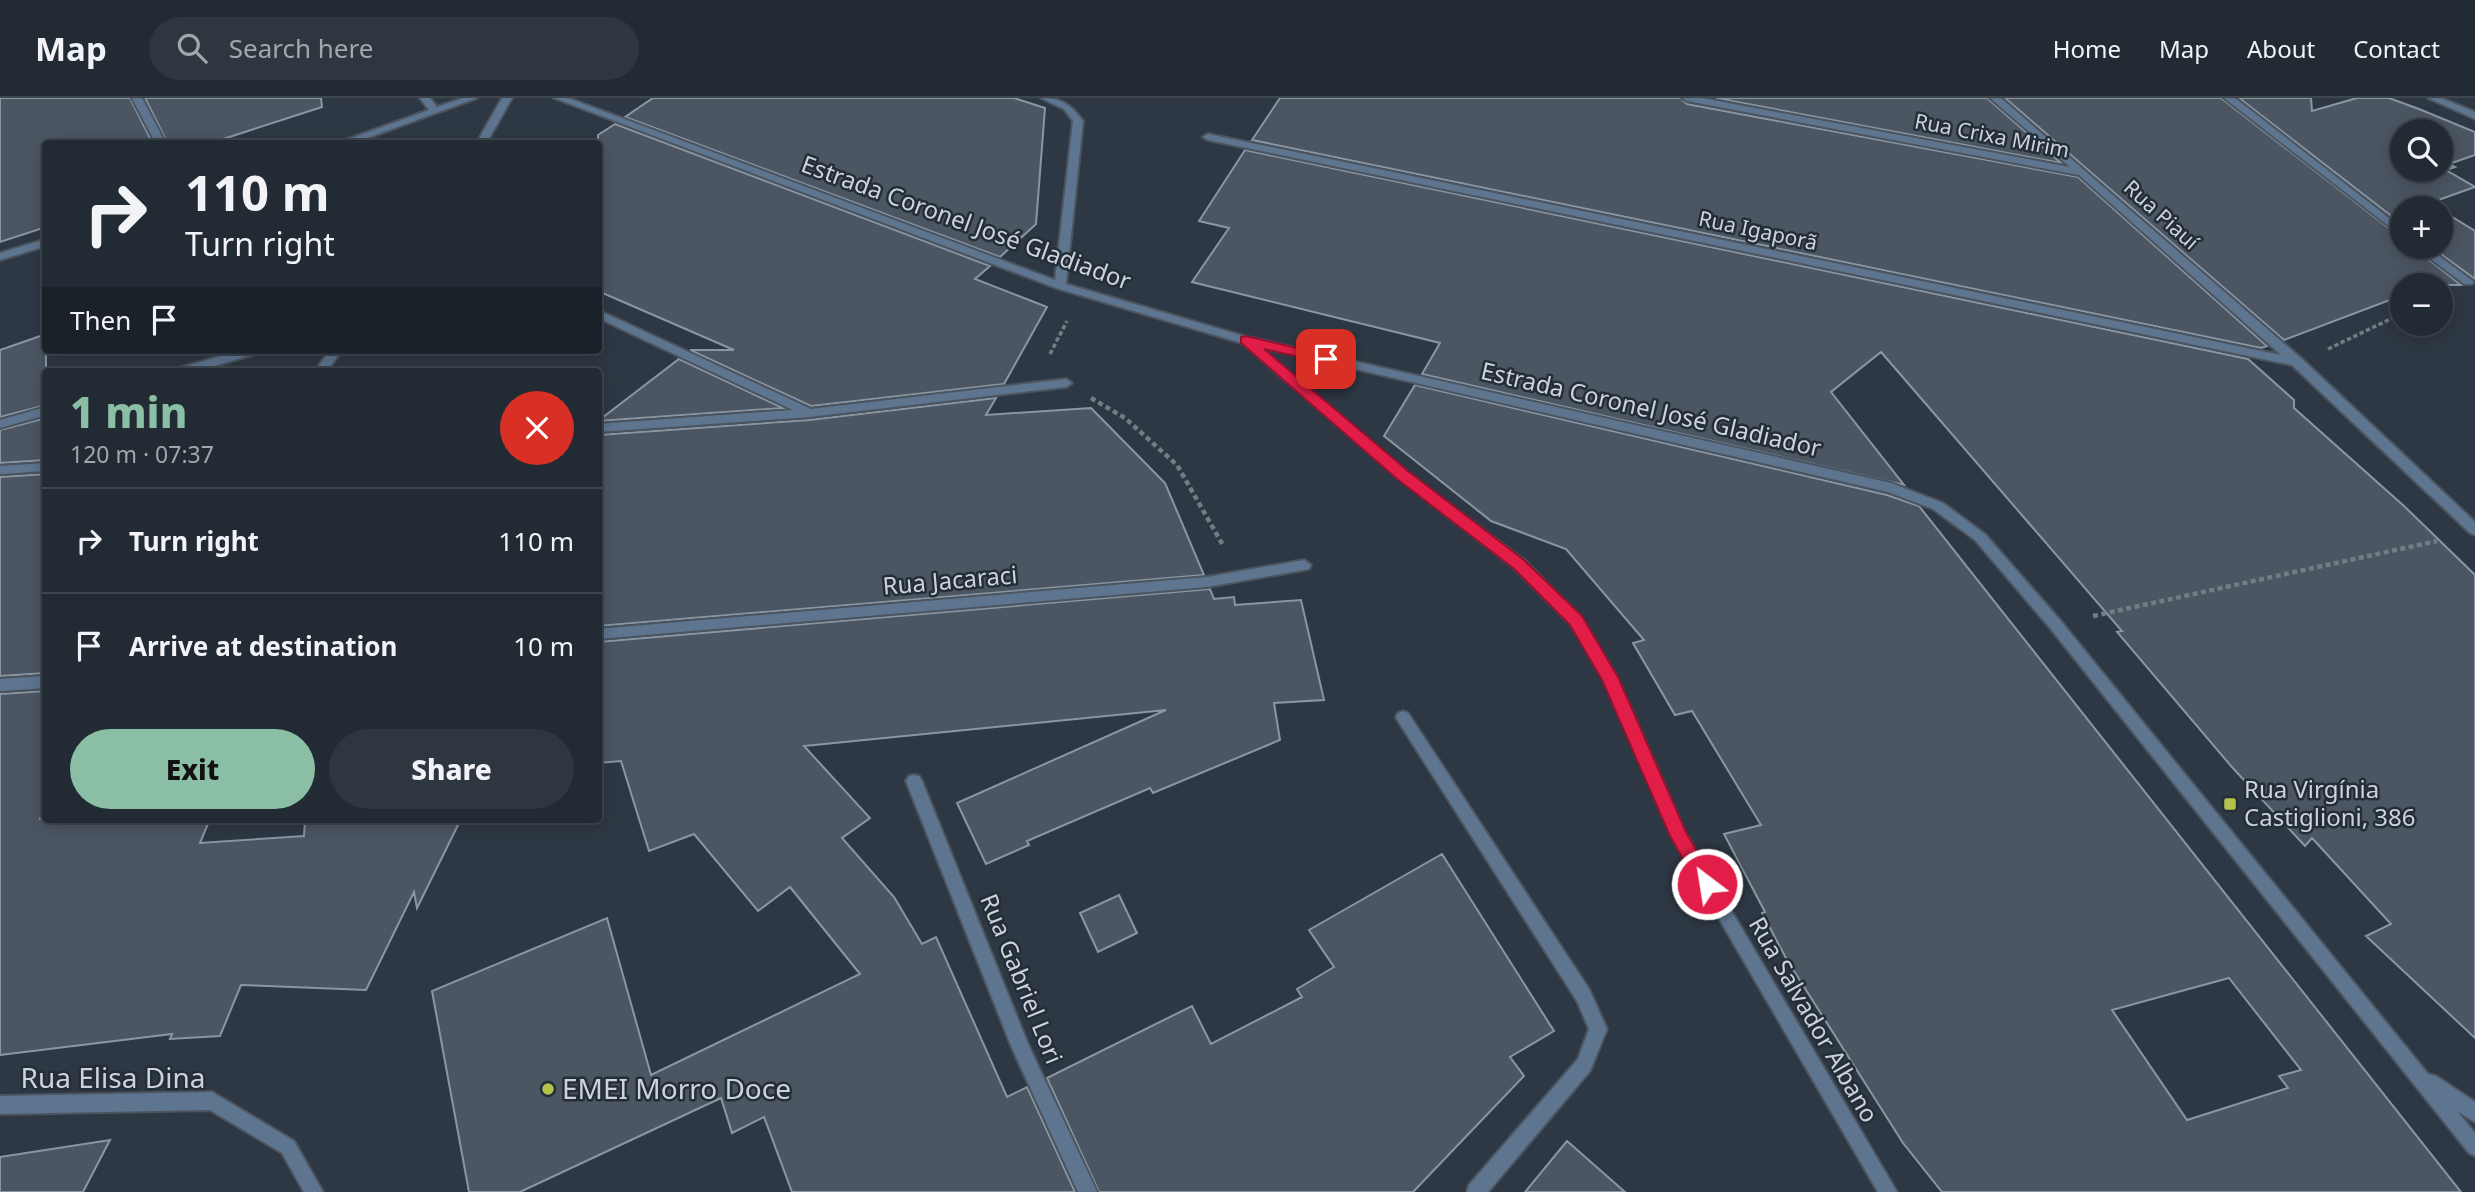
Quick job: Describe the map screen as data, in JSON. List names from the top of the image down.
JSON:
{
  "streets": {
    "street": [
      "Rua Crixa Mirim",
      "Rua Piauí",
      "Estrada Coronel José Gladiador",
      "Rua Igaporã",
      "Rua Jacaraci",
      "Rua Gabriel Lori",
      "Rua Salvador Albano",
      "Rua Elisa Dina"
    ]
  },
  "crossings": [
    ["Rua Crixa Mirim", "Rua Piauí"],
    ["Rua Piauí", "Rua Igaporã"],
    ["Estrada Coronel José Gladiador", "Rua Salvador Albano"]
  ],
  "places": {
    "transit": ["Rua Virgínia Castiglioni, 386"],
    "other": ["EMEI Morro Doce"]
  },
  "page": {
    "header": "Map",
    "search": "Search here",
    "nav": [
      "Home",
      "Map",
      "About",
      "Contact"
    ],
    "map_buttons": ["+", "−"],
    "turn": ["110 m", "Turn right"],
    "then": "Then",
    "heading": ["1 min", "120 m · 07:37"],
    "list": [
      {
        "name": "Turn right",
        "value": "110 m"
      },
      {
        "name": "Arrive at destination",
        "value": "10 m"
      }
    ],
    "buttons": ["Exit", "Share"]
  }
}
